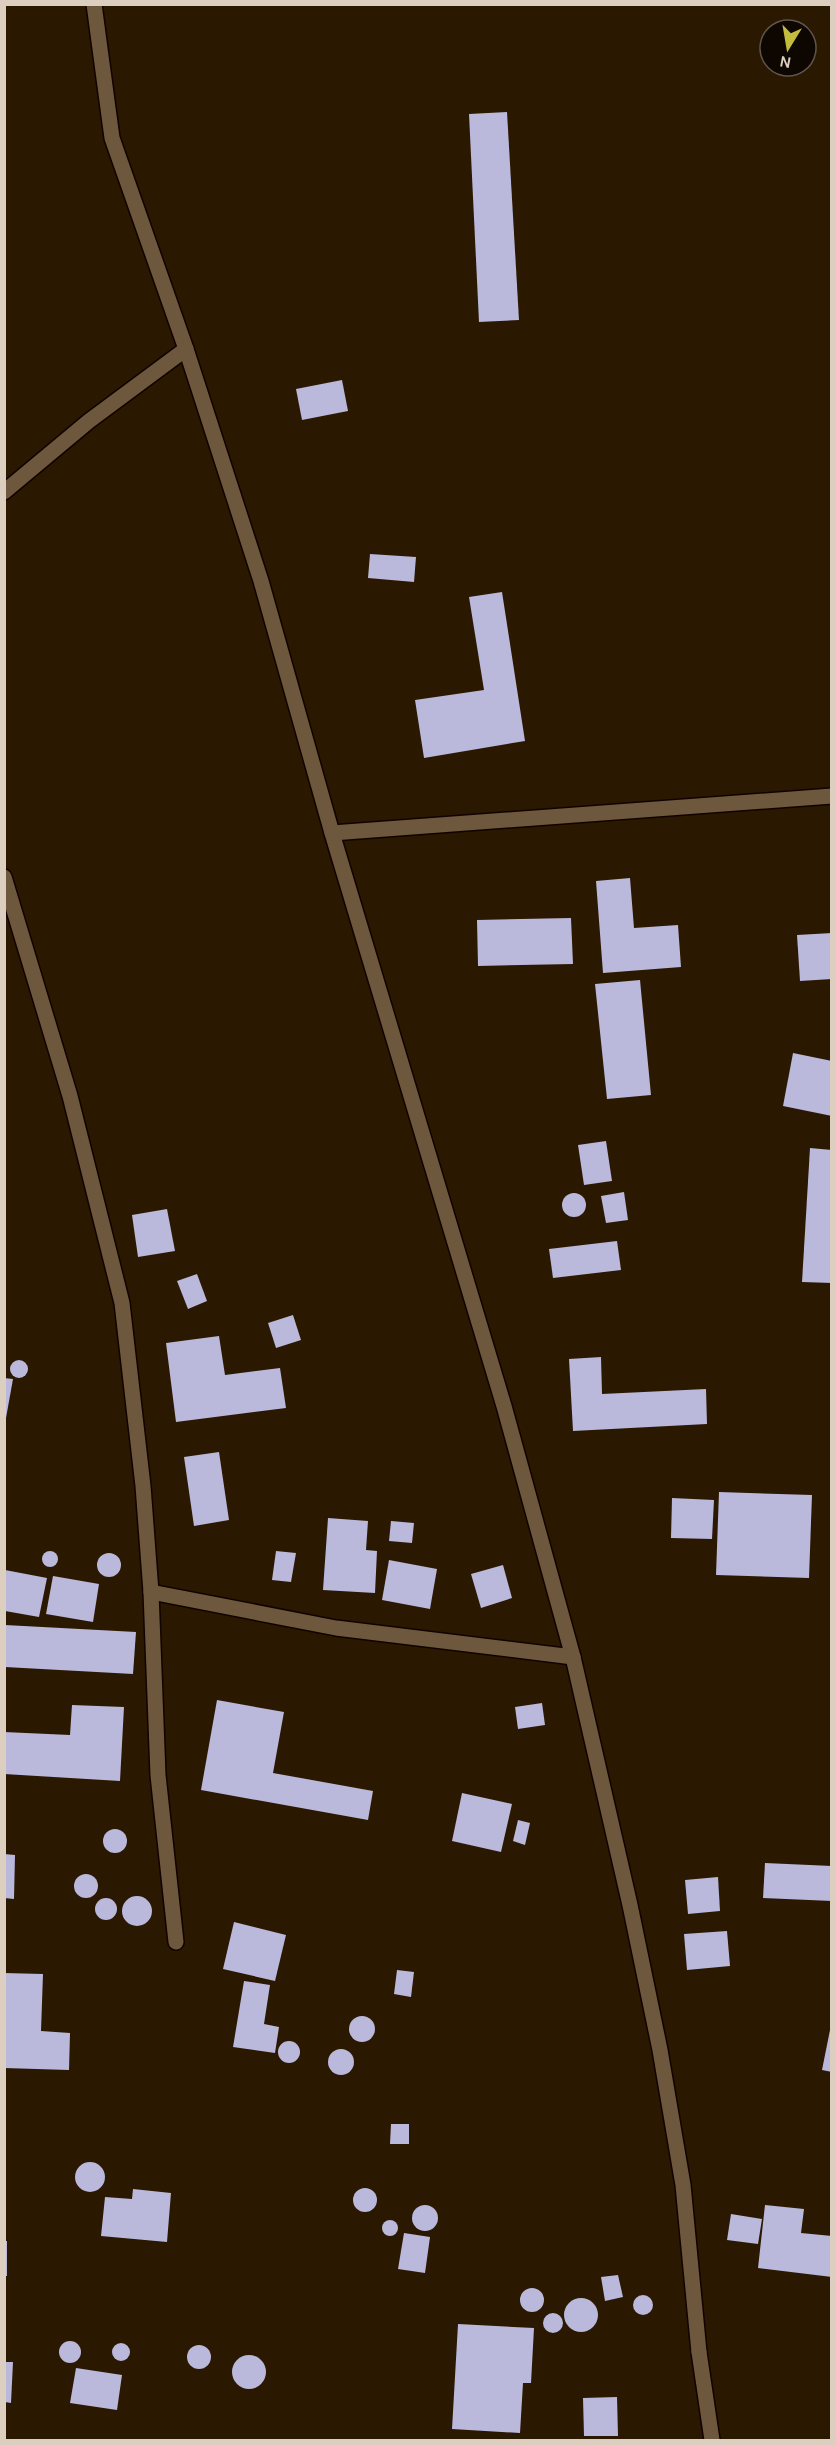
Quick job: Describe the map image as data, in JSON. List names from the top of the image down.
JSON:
{
  "north": "bottom"
}
